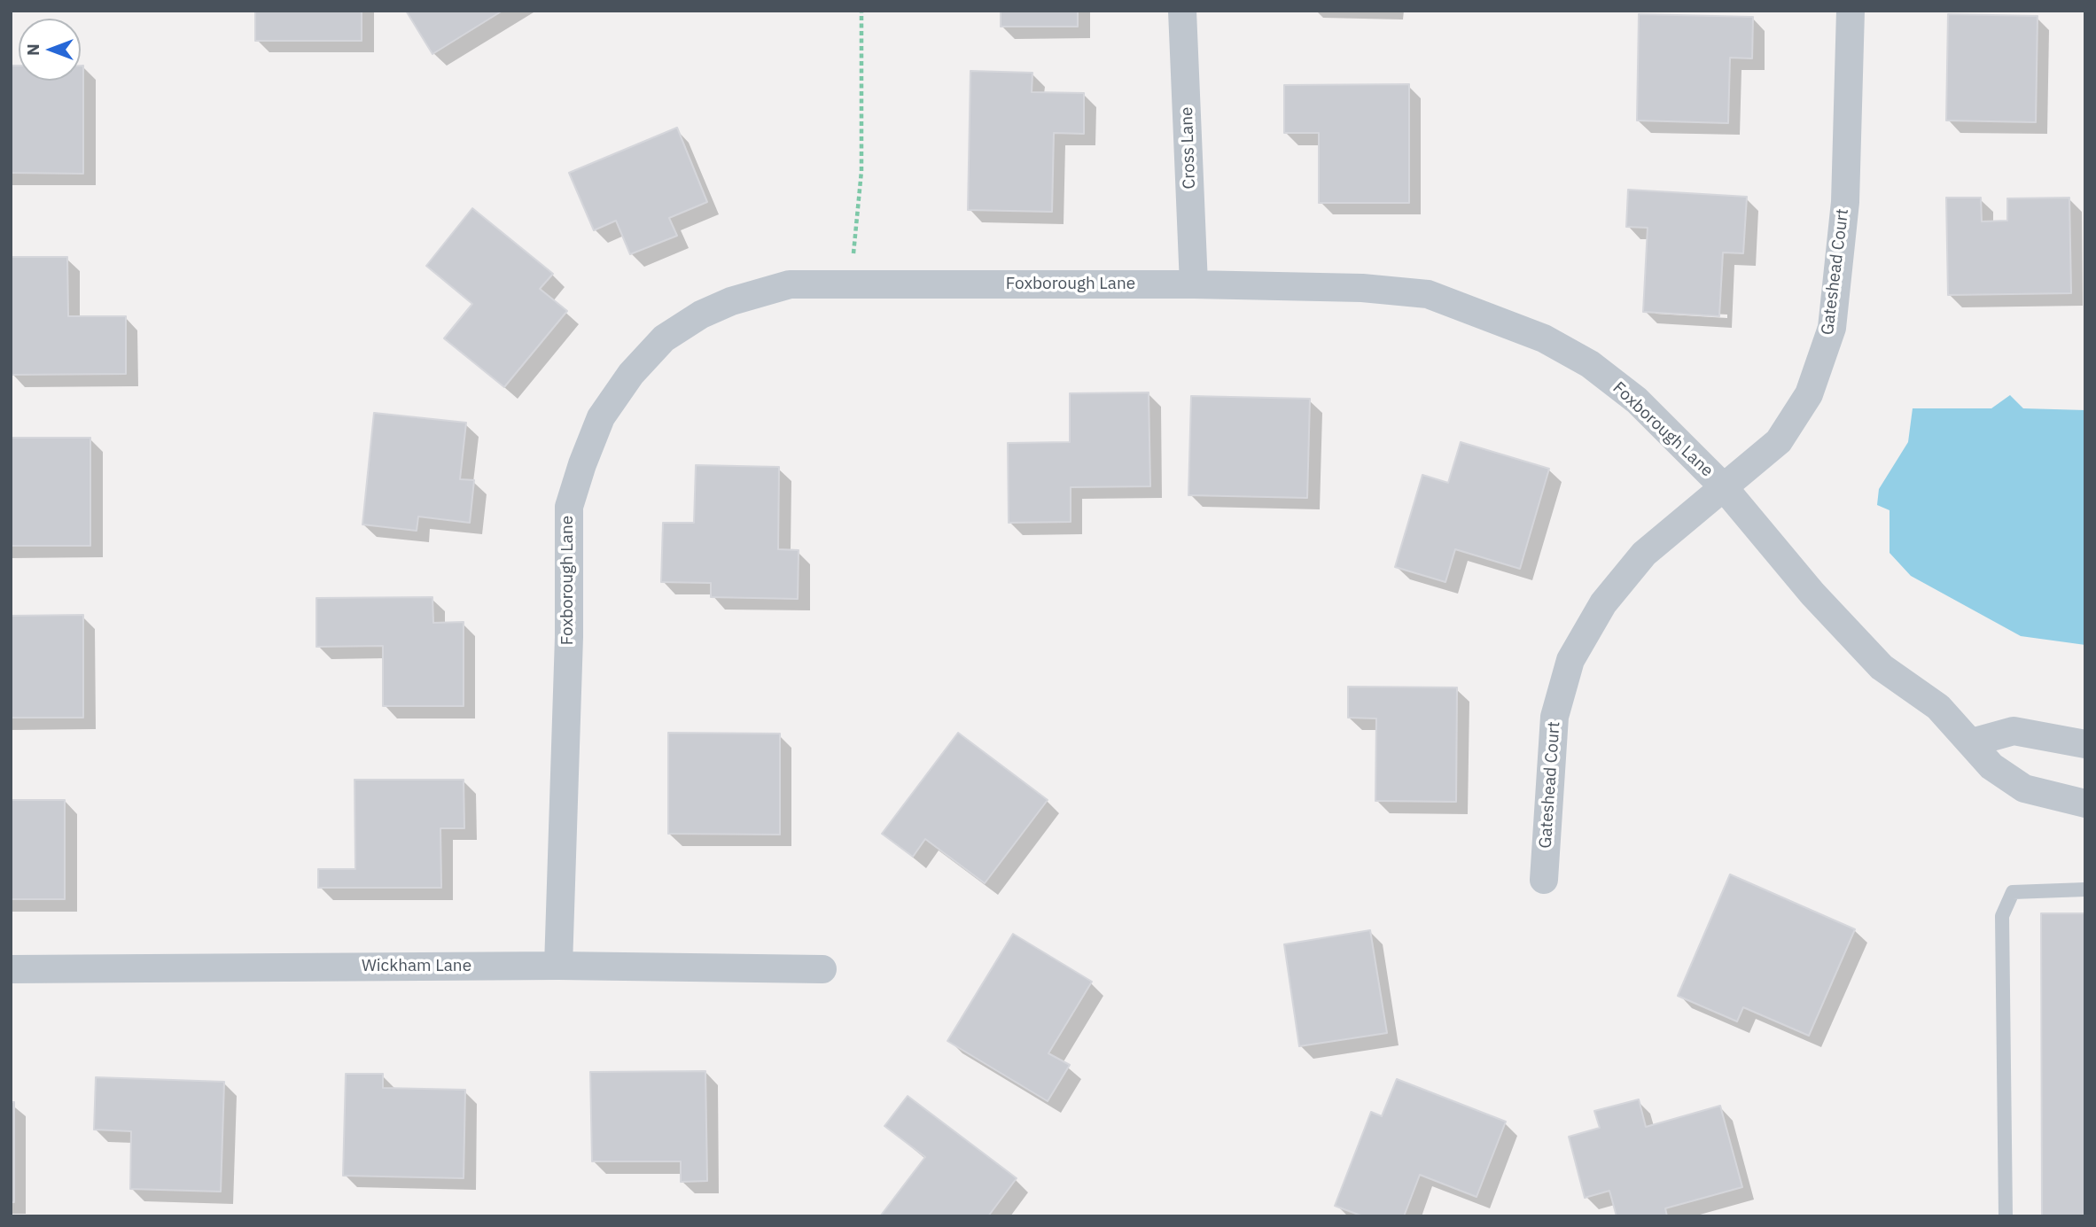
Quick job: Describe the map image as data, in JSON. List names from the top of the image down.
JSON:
{
  "streets": {
    "street": [
      "Cross Lane",
      "Gateshead Court",
      "Foxborough Lane",
      "Wickham Lane"
    ]
  },
  "crossings": [
    ["Cross Lane", "Foxborough Lane"],
    ["Gateshead Court", "Foxborough Lane"],
    ["Foxborough Lane", "Wickham Lane"]
  ],
  "north": "left"
}
